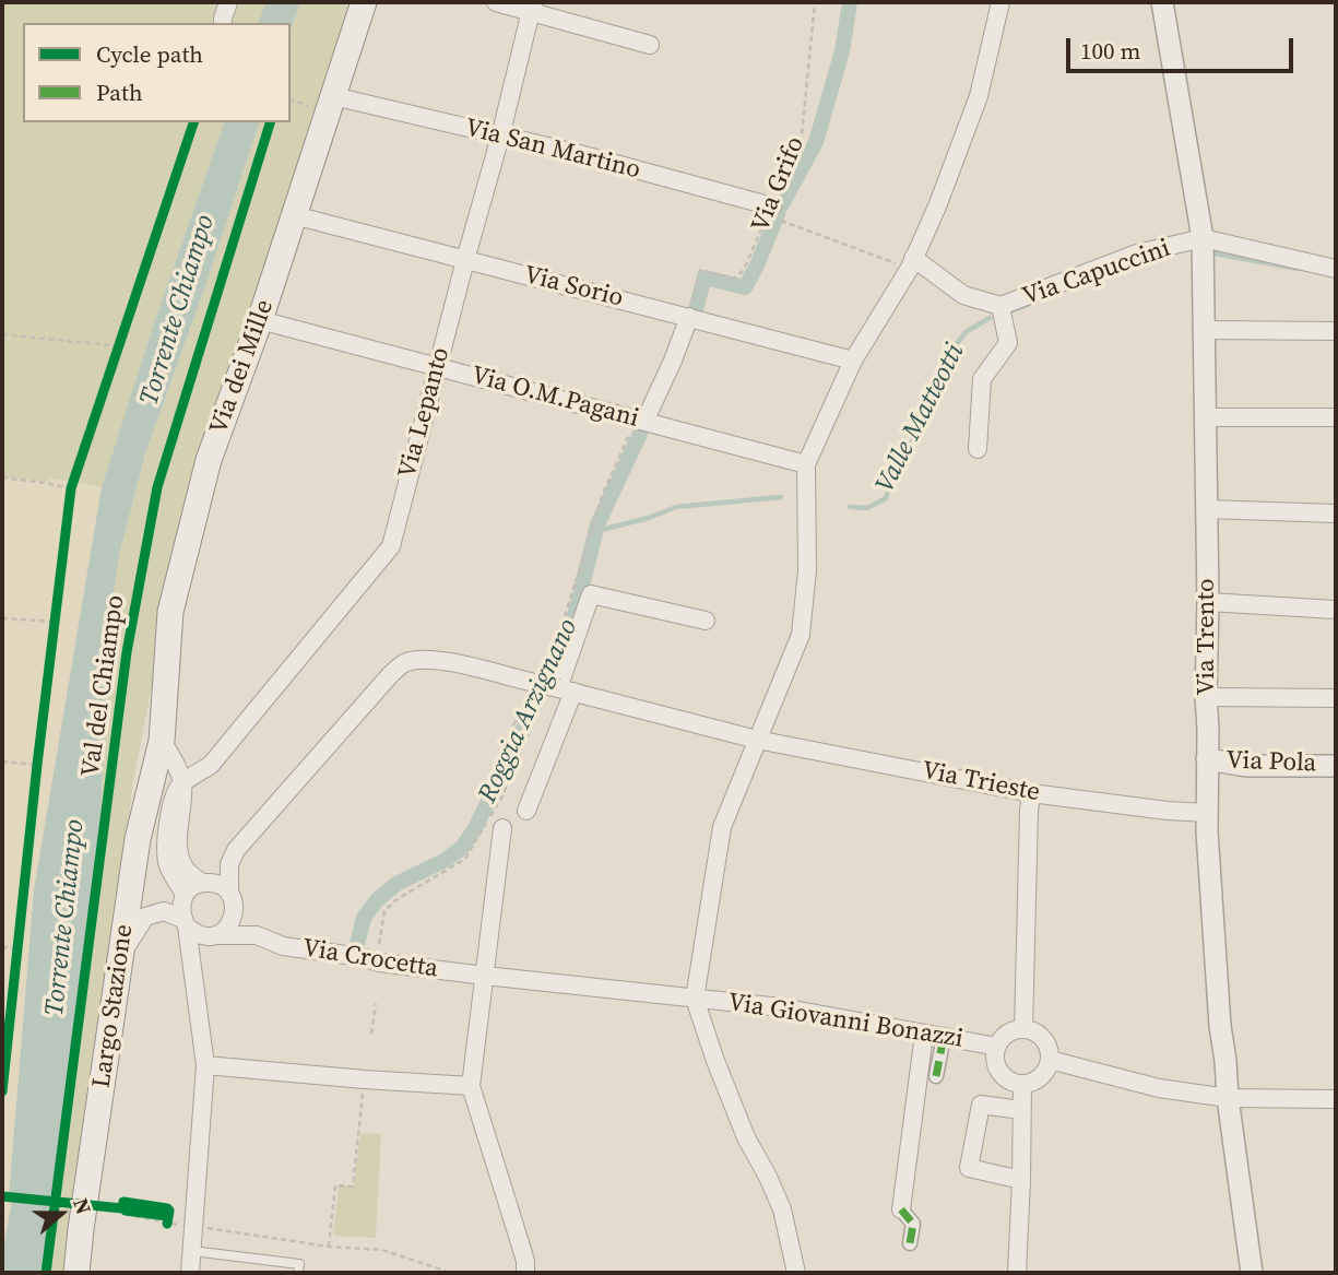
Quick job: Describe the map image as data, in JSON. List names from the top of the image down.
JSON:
{
  "streets": {
    "main road": ["Via dei Mille", "Largo Stazione"],
    "street": [
      "Via San Martino",
      "Via Capuccini",
      "Via Sorio",
      "Via O.M.Pagani",
      "Via Lepanto",
      "Via Trento",
      "Via Pola",
      "Via Trieste",
      "Via Crocetta",
      "Via Giovanni Bonazzi"
    ],
    "path": ["Via Grifo"],
    "cycle path": ["Val del Chiampo"]
  },
  "crossings": [
    ["Via San Martino", "Via Grifo"],
    ["Via San Martino", "Via dei Mille"],
    ["Via San Martino", "Via Lepanto"],
    ["Via Grifo", "Via Sorio"],
    ["Via Capuccini", "Via Trento"],
    ["Via Sorio", "Via dei Mille"],
    ["Via Sorio", "Via Lepanto"],
    ["Via dei Mille", "Via O.M.Pagani"],
    ["Via dei Mille", "Largo Stazione"],
    ["Via O.M.Pagani", "Via Lepanto"],
    ["Via Trento", "Via Pola"],
    ["Via Trento", "Via Trieste"],
    ["Via Trieste", "Via Crocetta"],
    ["Via Crocetta", "Via Giovanni Bonazzi"]
  ],
  "water": ["Torrente Chiampo", "Valle Matteotti", "Roggia Arzignano"],
  "legend": ["Cycle path", "Path"],
  "scale_bar": "100 m",
  "north": "right"
}
